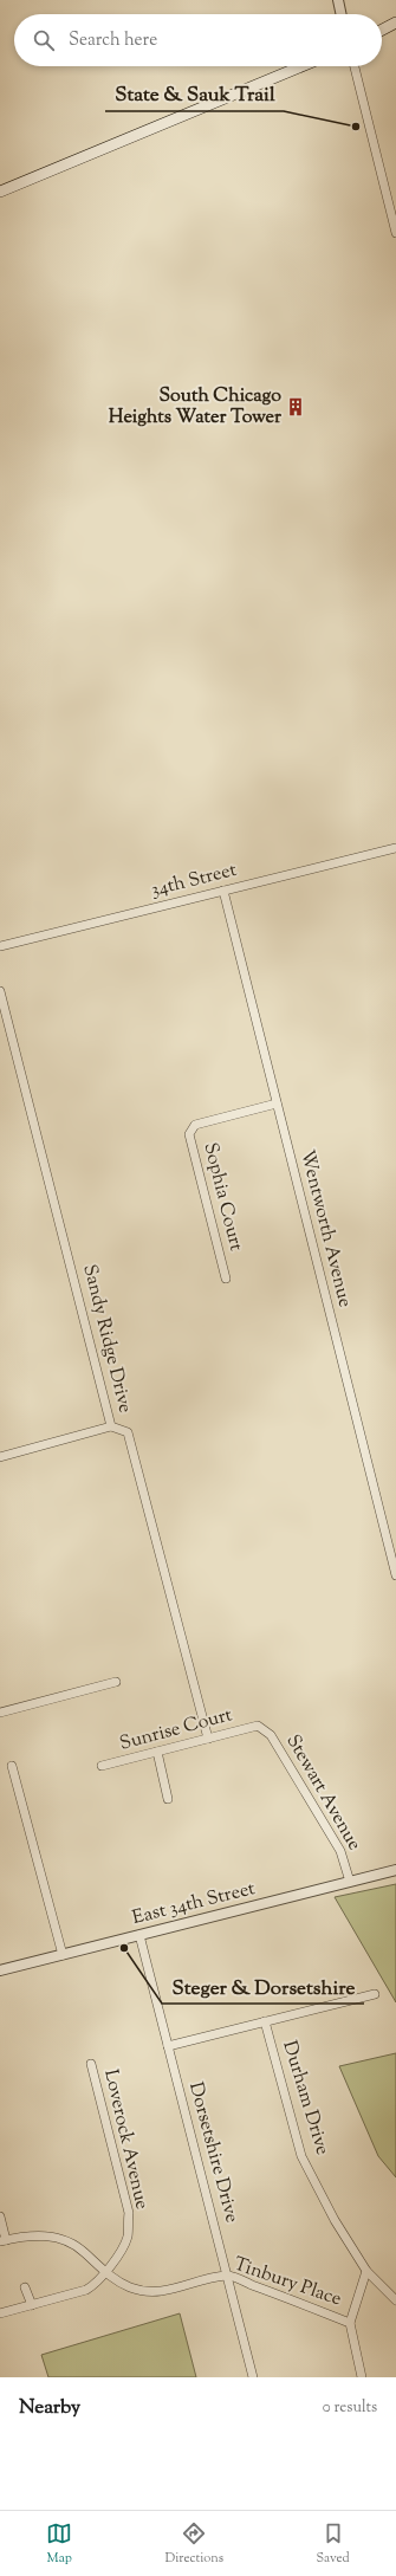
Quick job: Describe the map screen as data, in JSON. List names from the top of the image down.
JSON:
{
  "streets": {
    "street": [
      "34th Street",
      "Sophia Court",
      "Wentworth Avenue",
      "Sandy Ridge Drive",
      "Sunrise Court",
      "Stewart Avenue",
      "East 34th Street",
      "Durham Drive",
      "Loverock Avenue",
      "Dorsetshire Drive",
      "Tinbury Place"
    ]
  },
  "crossings": [
    ["34th Street", "Wentworth Avenue"],
    ["Sophia Court", "Wentworth Avenue"],
    ["Sandy Ridge Drive", "Sunrise Court"],
    ["Sunrise Court", "Stewart Avenue"],
    ["Stewart Avenue", "East 34th Street"],
    ["East 34th Street", "Dorsetshire Drive"],
    ["Loverock Avenue", "Tinbury Place"],
    ["Dorsetshire Drive", "Tinbury Place"]
  ],
  "places": {
    "other": ["State & Sauk Trail", "Steger & Dorsetshire"],
    "building": ["South Chicago Heights Water Tower"]
  },
  "page": {
    "search": "Search here",
    "heading": ["Nearby", "0 results"],
    "nav": ["Map", "Directions", "Saved"]
  }
}
